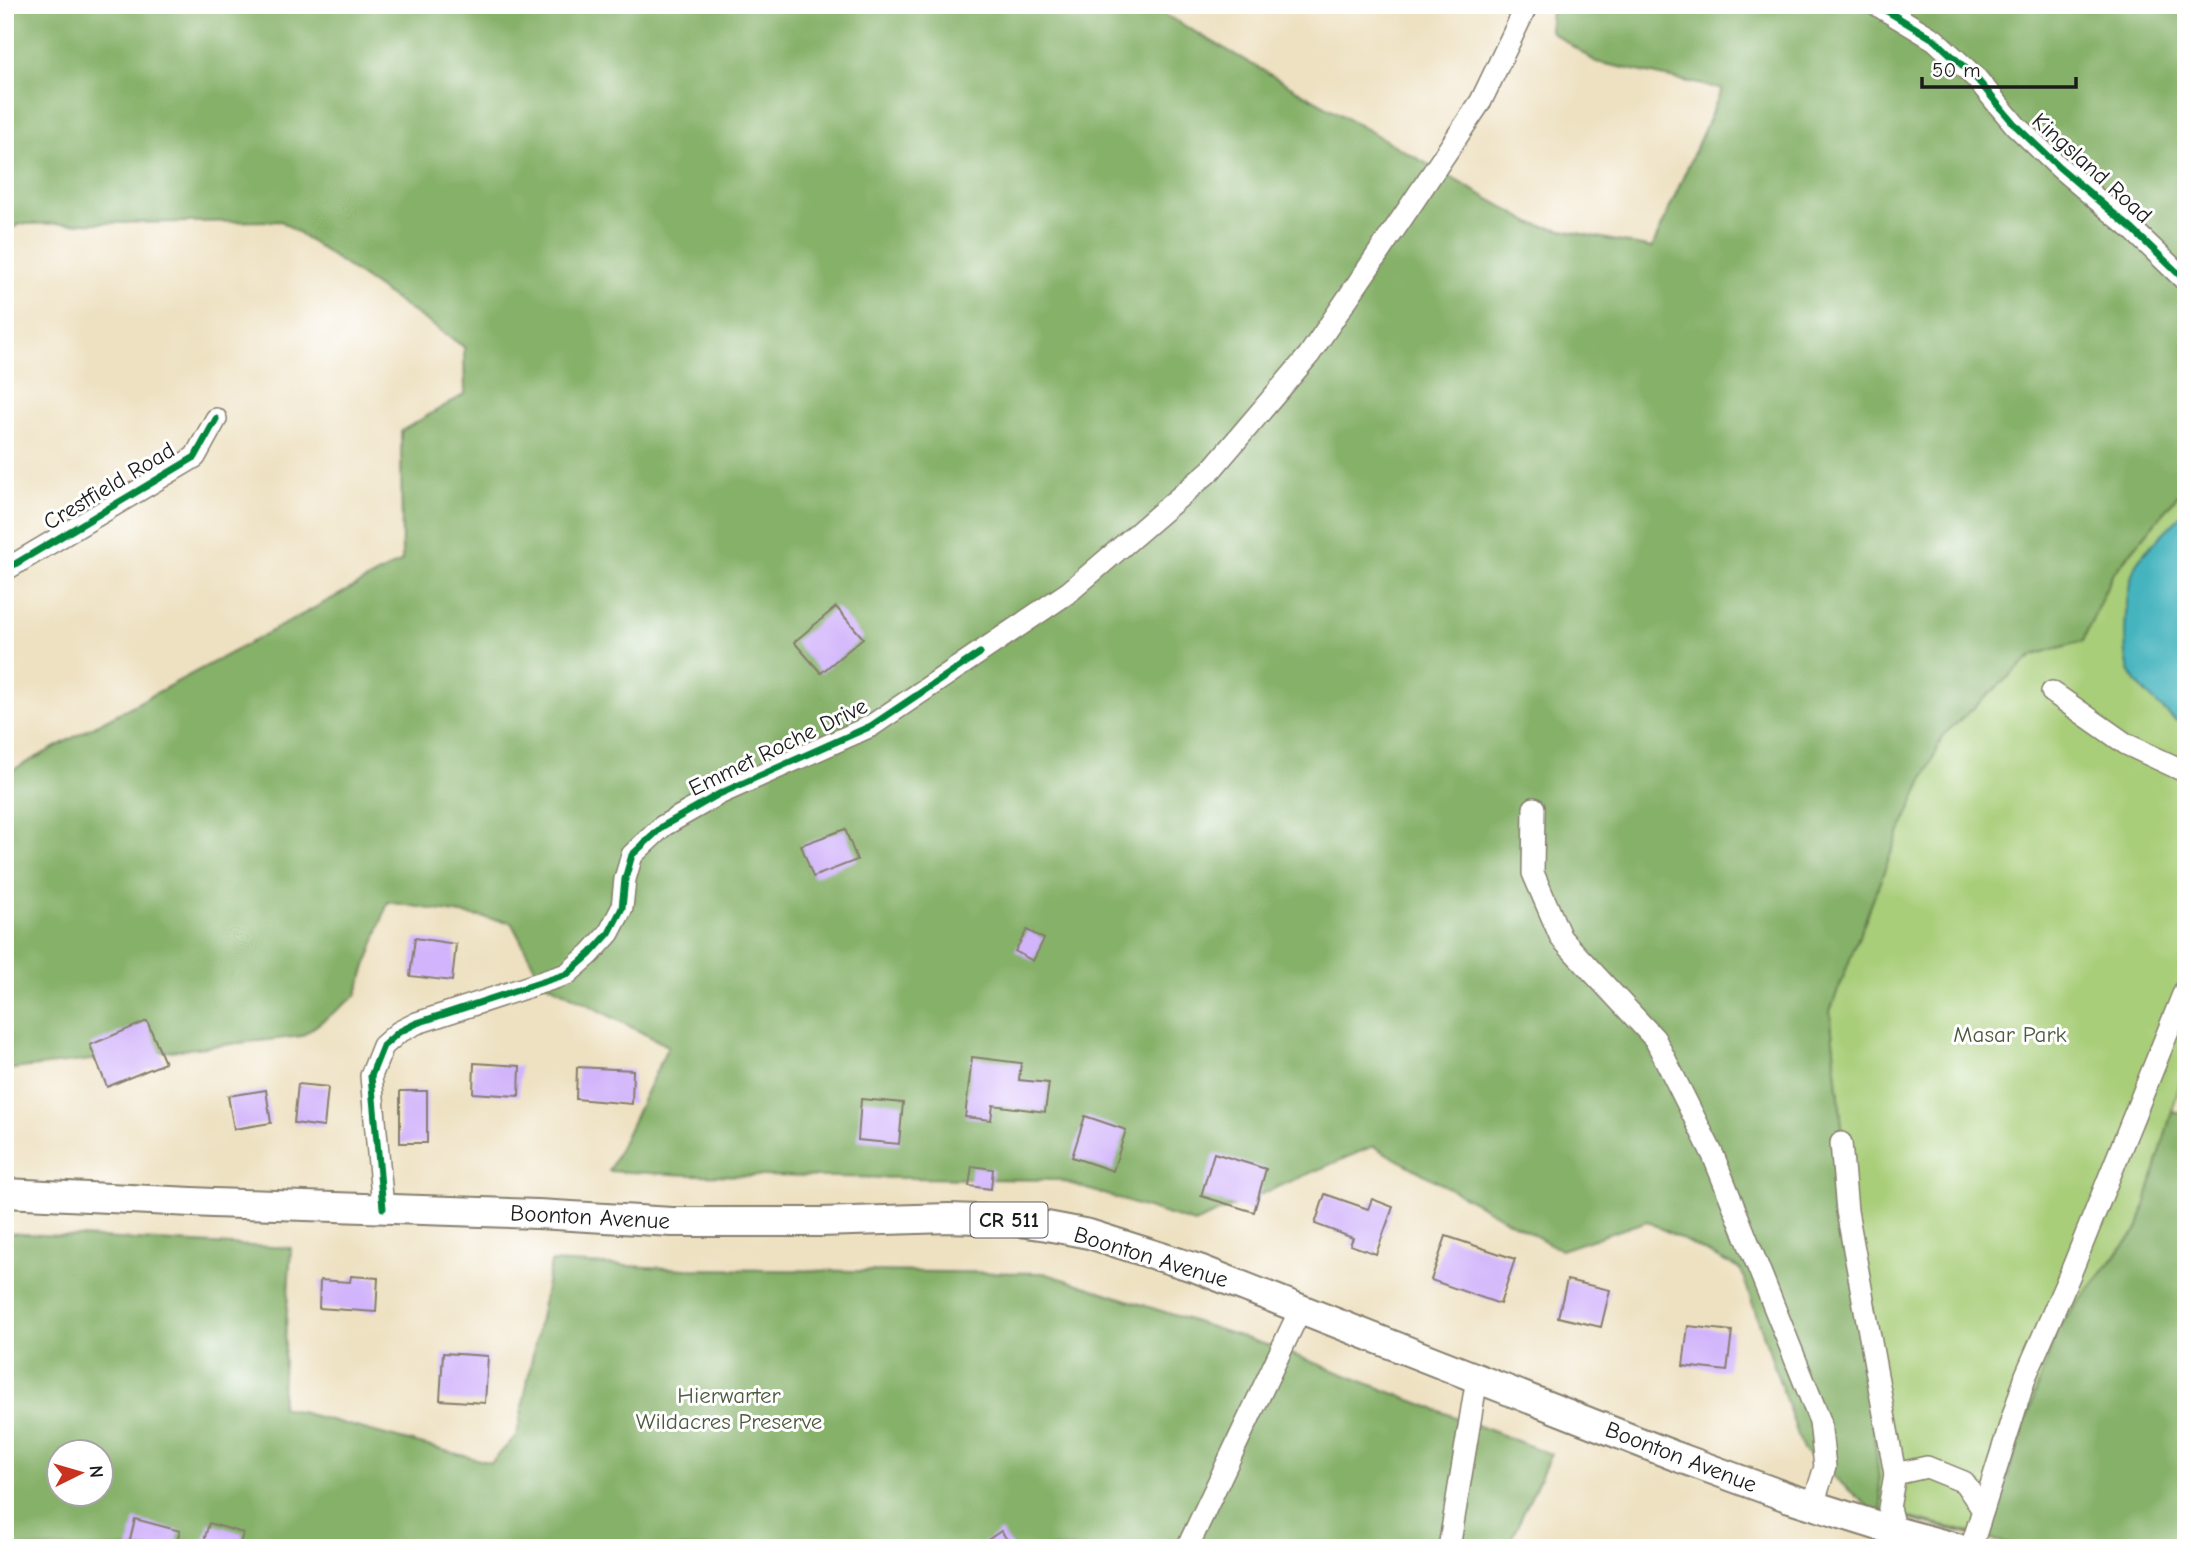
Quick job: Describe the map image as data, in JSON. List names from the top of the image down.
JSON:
{
  "streets": {
    "main road": ["Boonton Avenue", "CR 511"],
    "street": ["Kingsland Road", "Crestfield Road", "Emmet Roche Drive"]
  },
  "crossings": [
    ["Emmet Roche Drive", "Boonton Avenue"]
  ],
  "parks": ["Masar Park", "Hierwarter Wildacres Preserve"],
  "scale_bar": "50 m",
  "north": "right"
}
